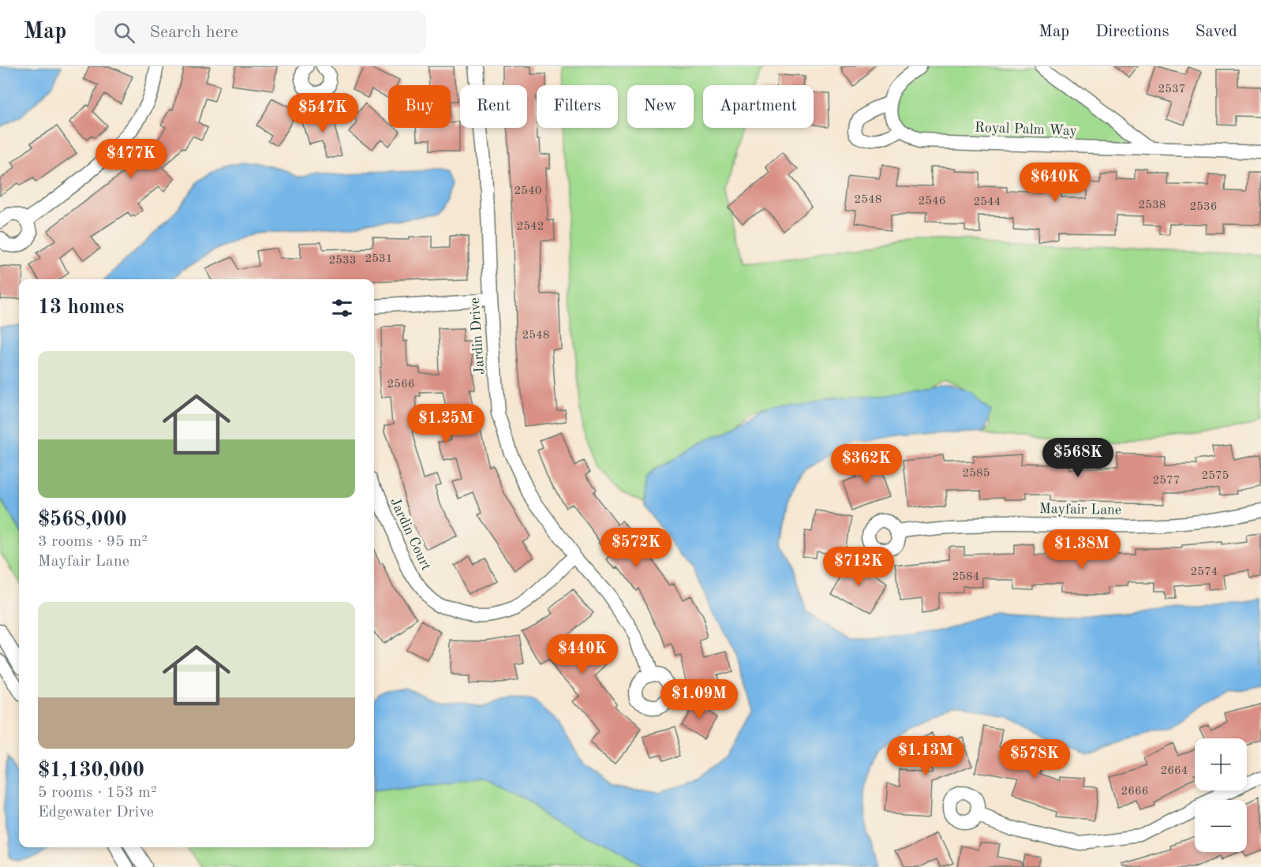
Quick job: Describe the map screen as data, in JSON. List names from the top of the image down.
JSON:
{
  "streets": {
    "street": [
      "Royal Palm Way",
      "Jardin Drive",
      "Mayfair Lane",
      "Jardin Court"
    ]
  },
  "crossings": [
    ["Jardin Drive", "Jardin Court"]
  ],
  "house_numbers": [
    "2537",
    "2540",
    "2548",
    "2546",
    "2544",
    "2538",
    "2536",
    "2542",
    "2531",
    "2533",
    "2548",
    "2566",
    "2585",
    "2575",
    "2577",
    "2574",
    "2584",
    "2664",
    "2666"
  ],
  "page": {
    "header": "Map",
    "search": "Search here",
    "nav": ["Map", "Directions", "Saved"],
    "chip": [
      "Buy",
      "Rent",
      "Filters",
      "New",
      "Apartment"
    ],
    "price": [
      "$547K",
      "$477K",
      "$640K",
      "$1.25M",
      "$568K",
      "$362K",
      "$572K",
      "$1.38M",
      "$712K",
      "$440K",
      "$1.09M",
      "$1.13M",
      "$578K"
    ],
    "heading": "13 homes",
    "list": [
      {
        "name": "$568,000",
        "note": "3 rooms · 95 m² · Mayfair Lane"
      },
      {
        "name": "$1,130,000",
        "note": "5 rooms · 153 m² · Edgewater Drive"
      }
    ],
    "map_buttons": ["+", "−"]
  }
}
